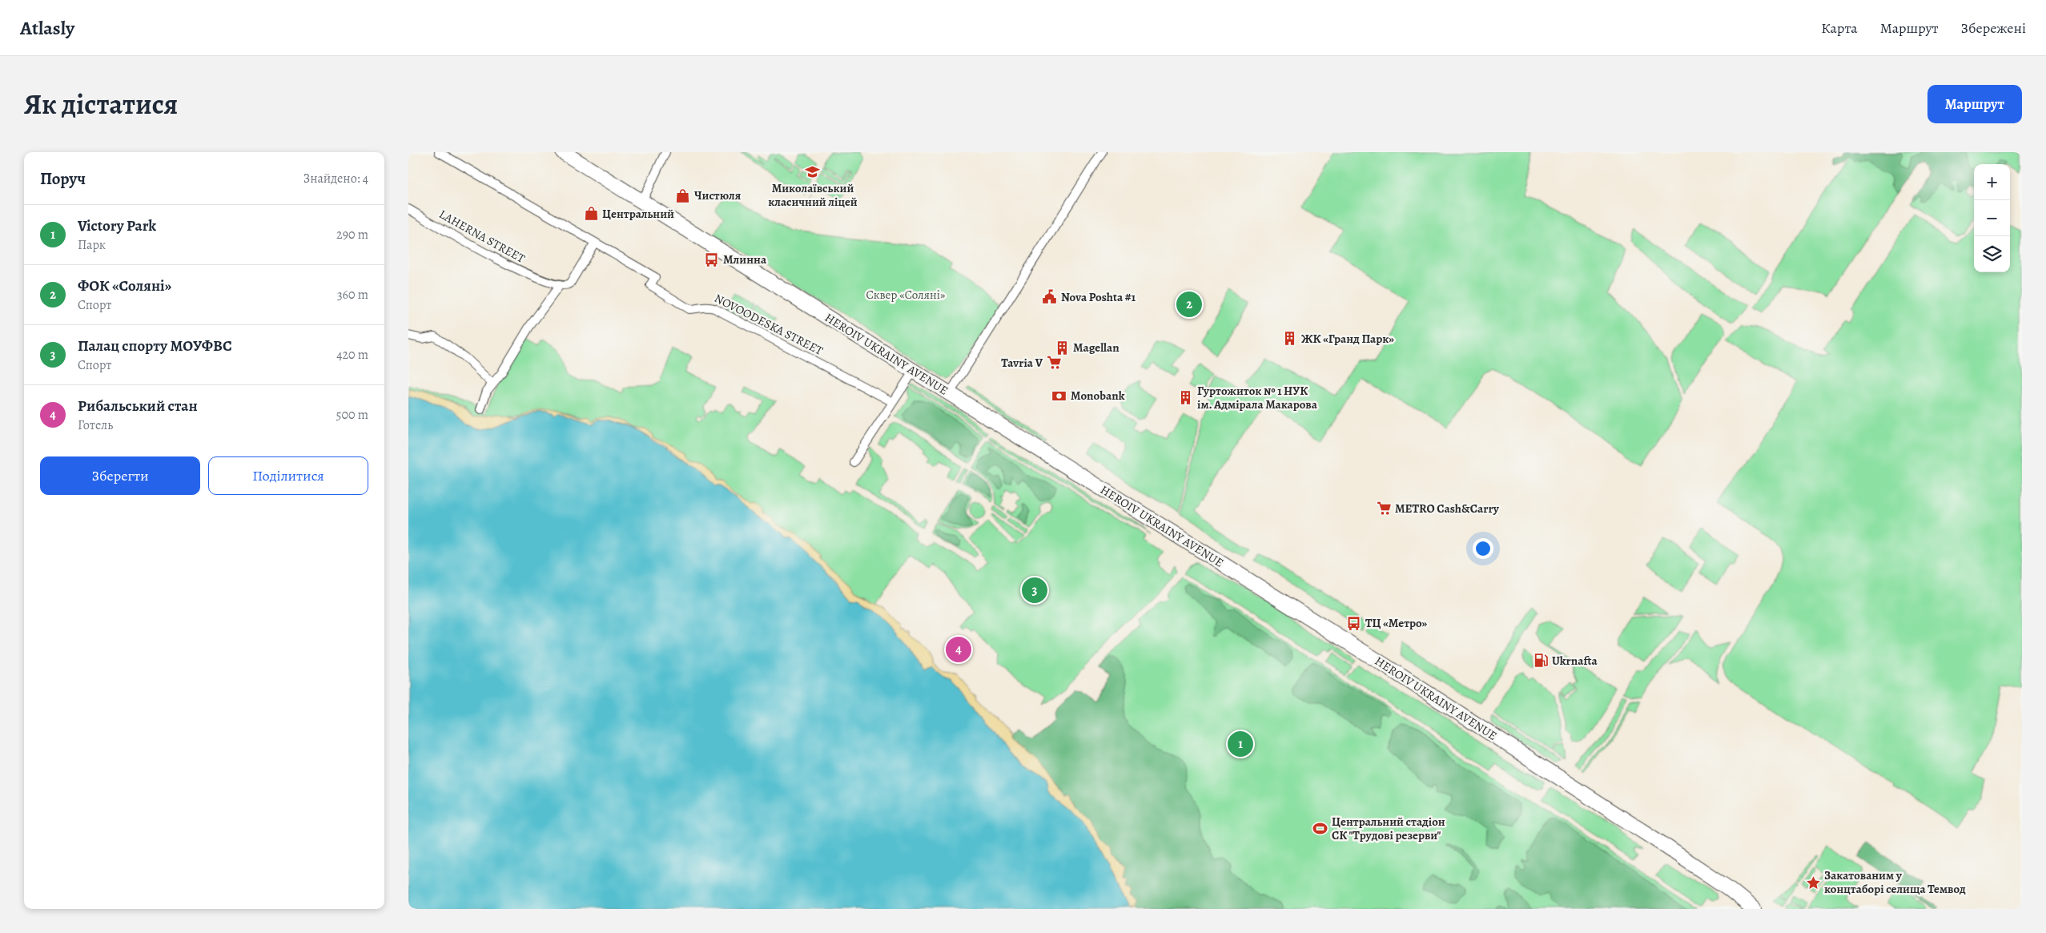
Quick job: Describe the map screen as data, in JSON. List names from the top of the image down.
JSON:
{
  "streets": {
    "highway": ["HEROIV UKRAINY AVENUE"],
    "street": ["LAHERNA STREET", "NOVOODESKA STREET"]
  },
  "parks": ["Сквер «Соляні»"],
  "places": {
    "school or university": ["Миколаївський класичний ліцей"],
    "shop": ["Чистюля", "Центральний"],
    "bus stop": ["Млинна", "ТЦ «Метро»"],
    "public building": ["Nova Poshta #1"],
    "building": ["ЖК «Гранд Парк»", "Magellan", "Гуртожиток № 1 НУК ім. Адмірала Макарова"],
    "supermarket": ["Tavria V", "METRO Cash&Carry"],
    "bank": ["Monobank"],
    "fuel station": ["Ukrnafta"],
    "sports": ["Центральний стадіон СК \"Трудові резерви\""],
    "place": ["Закатованим у концтаборі селища Темвод"]
  },
  "page": {
    "header": "Atlasly",
    "nav": ["Карта", "Маршрут", "Збережені"],
    "title": "Як дістатися",
    "buttons": [
      "Маршрут",
      ["Зберегти", "Поділитися"]
    ],
    "heading": ["Поруч", "Знайдено: 4"],
    "map_buttons": ["+", "−"],
    "list": [
      {
        "mark": "1",
        "name": "Victory Park",
        "note": "Парк",
        "value": "290 m"
      },
      {
        "mark": "2",
        "name": "ФОК «Соляні»",
        "note": "Спорт",
        "value": "360 m"
      },
      {
        "mark": "3",
        "name": "Палац спорту МОУФВС",
        "note": "Спорт",
        "value": "420 m"
      },
      {
        "mark": "4",
        "name": "Рибальський стан",
        "note": "Готель",
        "value": "500 m"
      }
    ],
    "pins": [
      "2",
      "3",
      "4",
      "1"
    ]
  }
}
